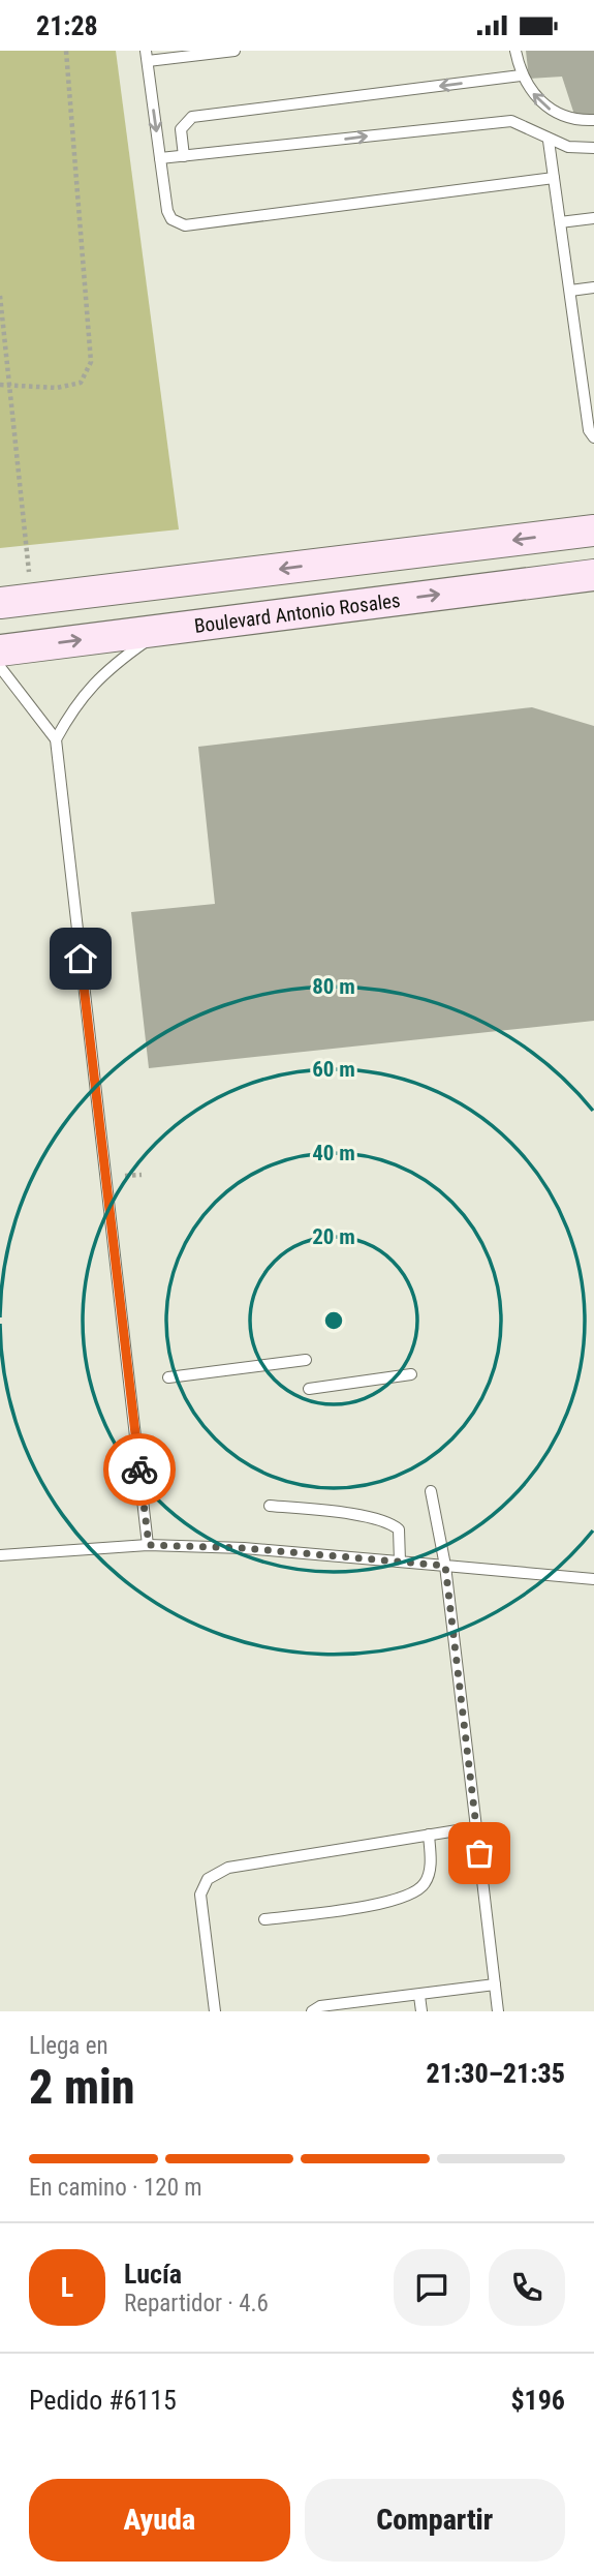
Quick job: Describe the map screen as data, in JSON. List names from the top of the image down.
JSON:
{
  "streets": {
    "main road": ["Boulevard Antonio Rosales"]
  },
  "page": {
    "status": "21:28",
    "heading": ["2 min", "Llega en", "21:30–21:35"],
    "panel": [
      "Lucía",
      "Repartidor · 4.6",
      "Pedido #6115",
      "$196"
    ],
    "bar": "En camino · 120 m",
    "round": "L",
    "buttons": ["Ayuda", "Compartir"]
  },
  "rings": [
    "80 m",
    "60 m",
    "40 m",
    "20 m"
  ]
}
